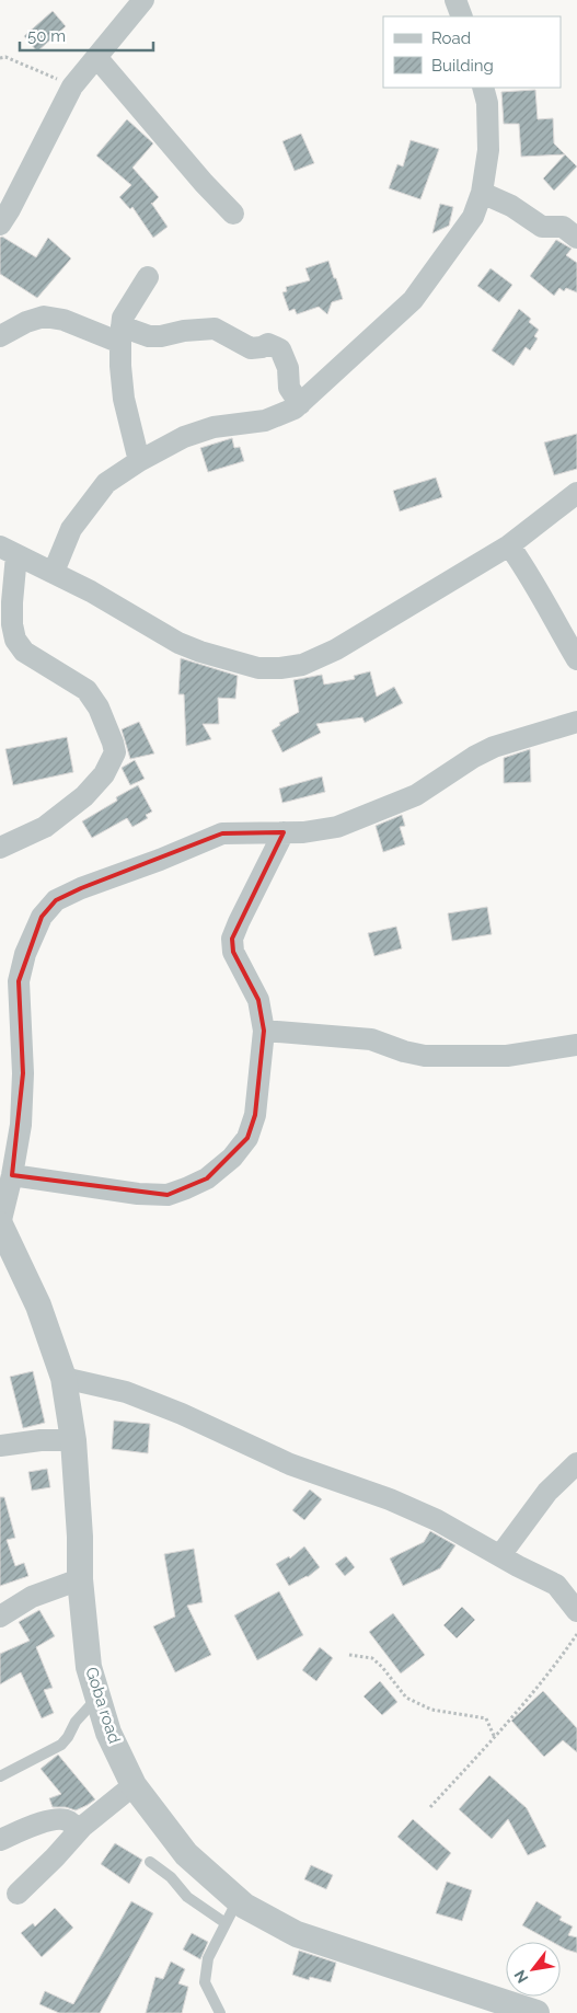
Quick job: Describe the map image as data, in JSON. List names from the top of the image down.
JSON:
{
  "streets": {
    "street": ["Goba road"]
  },
  "legend": ["Road", "Building"],
  "scale_bar": "50 m",
  "north": "bottom left"
}
